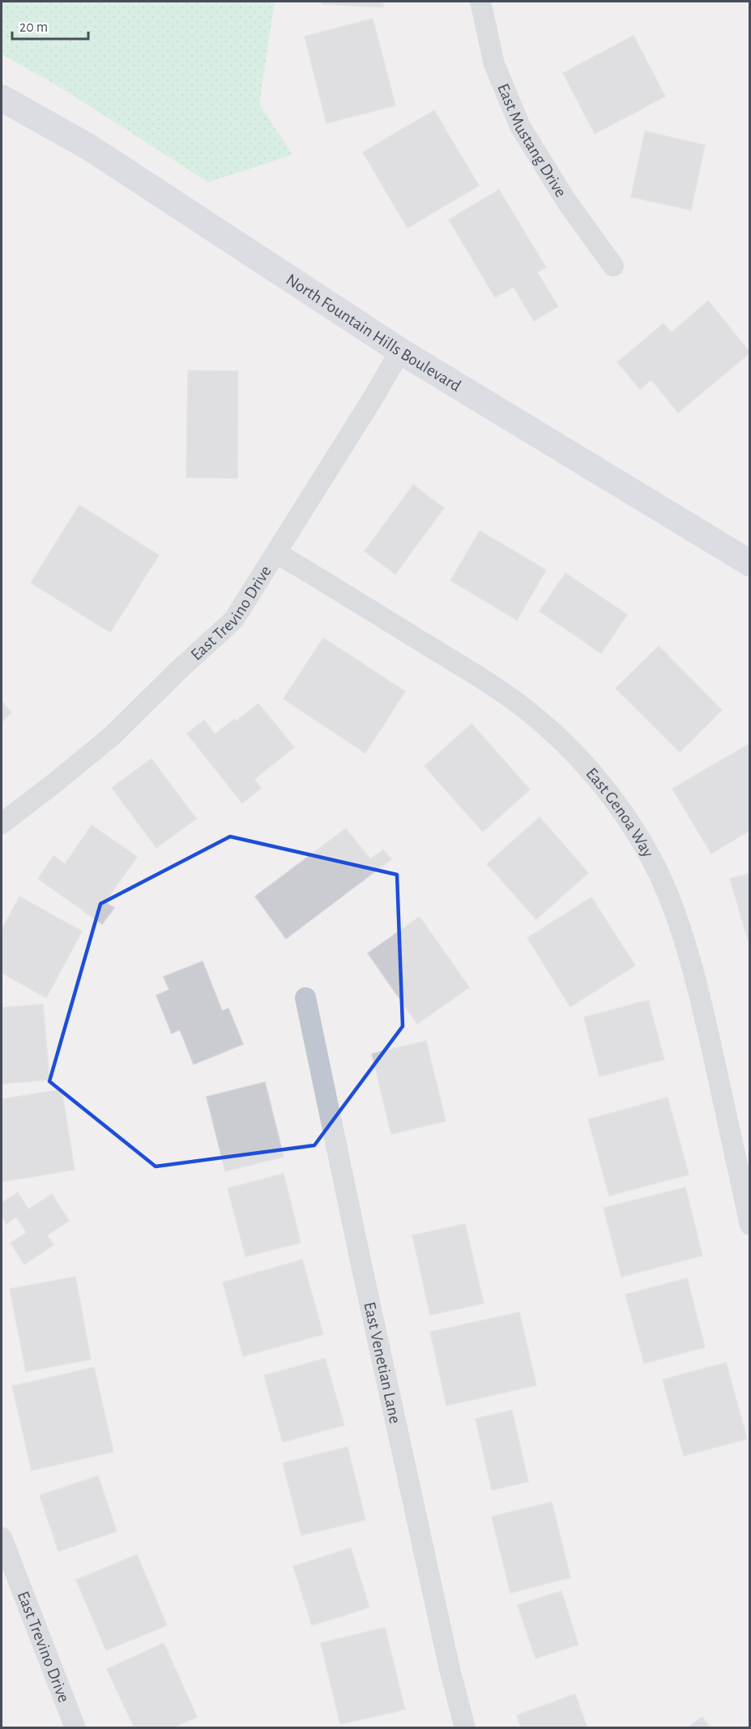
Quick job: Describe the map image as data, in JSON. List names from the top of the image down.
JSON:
{
  "streets": {
    "main road": ["North Fountain Hills Boulevard"],
    "street": [
      "East Mustang Drive",
      "East Trevino Drive",
      "East Genoa Way",
      "East Venetian Lane"
    ]
  },
  "crossings": [
    ["North Fountain Hills Boulevard", "East Trevino Drive"],
    ["East Trevino Drive", "East Genoa Way"]
  ],
  "scale_bar": "20 m"
}
